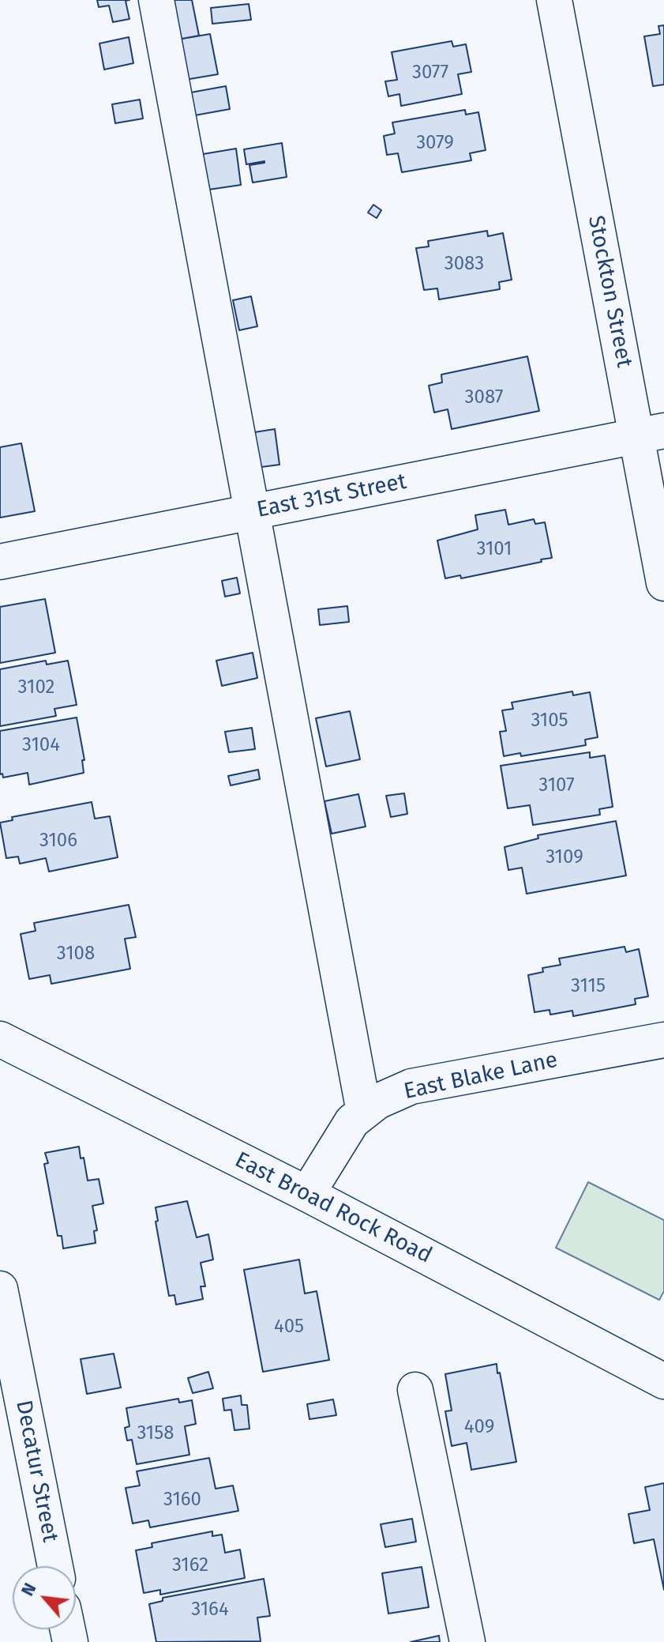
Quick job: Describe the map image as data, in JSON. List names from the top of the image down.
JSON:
{
  "streets": {
    "street": [
      "Stockton Street",
      "East 31st Street",
      "East Blake Lane",
      "East Broad Rock Road",
      "Decatur Street"
    ]
  },
  "crossings": [
    ["Stockton Street", "East 31st Street"],
    ["East Blake Lane", "East Broad Rock Road"]
  ],
  "house_numbers": [
    "3077",
    "3079",
    "3083",
    "3087",
    "3101",
    "3102",
    "3105",
    "3104",
    "3107",
    "3106",
    "3109",
    "3108",
    "3115",
    "405",
    "409",
    "3158",
    "3160",
    "3162",
    "3164"
  ],
  "north": "top left"
}
